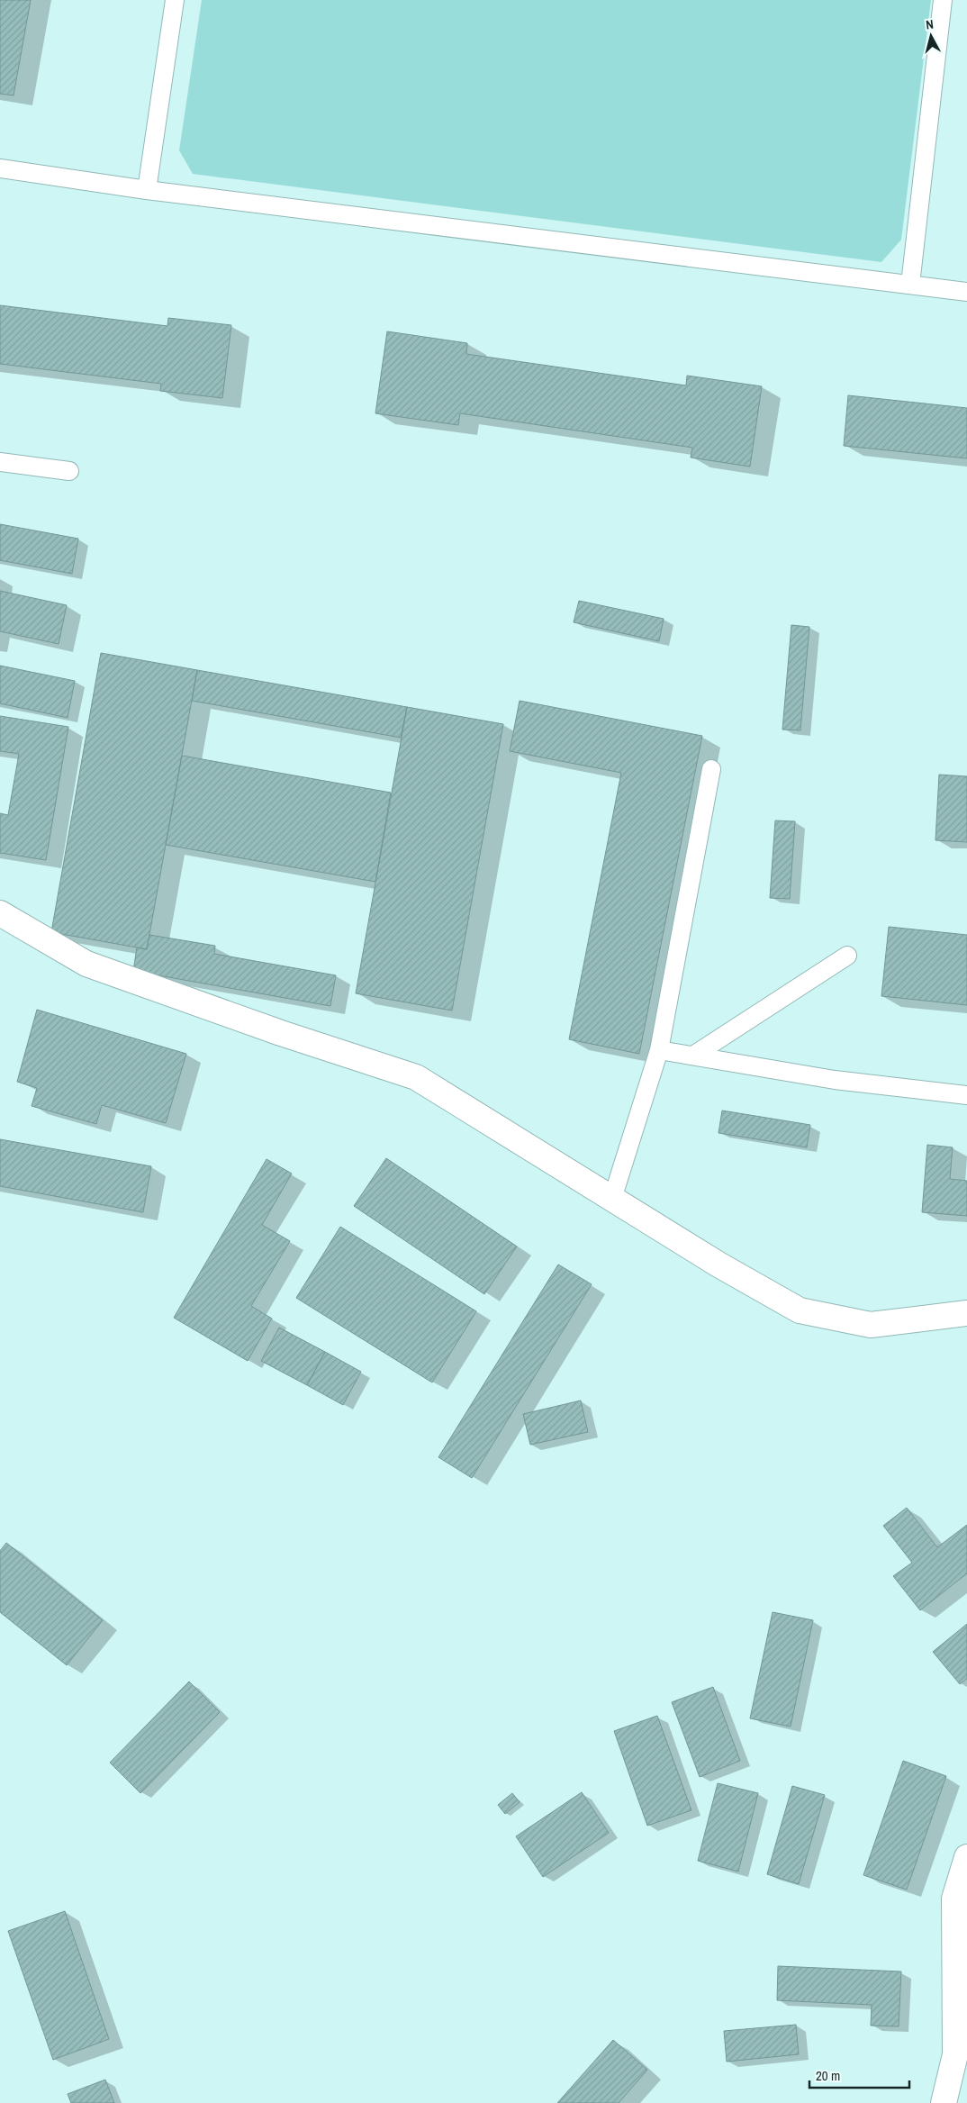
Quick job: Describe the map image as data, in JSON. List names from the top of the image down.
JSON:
{
  "scale_bar": "20 m",
  "north": "top"
}
